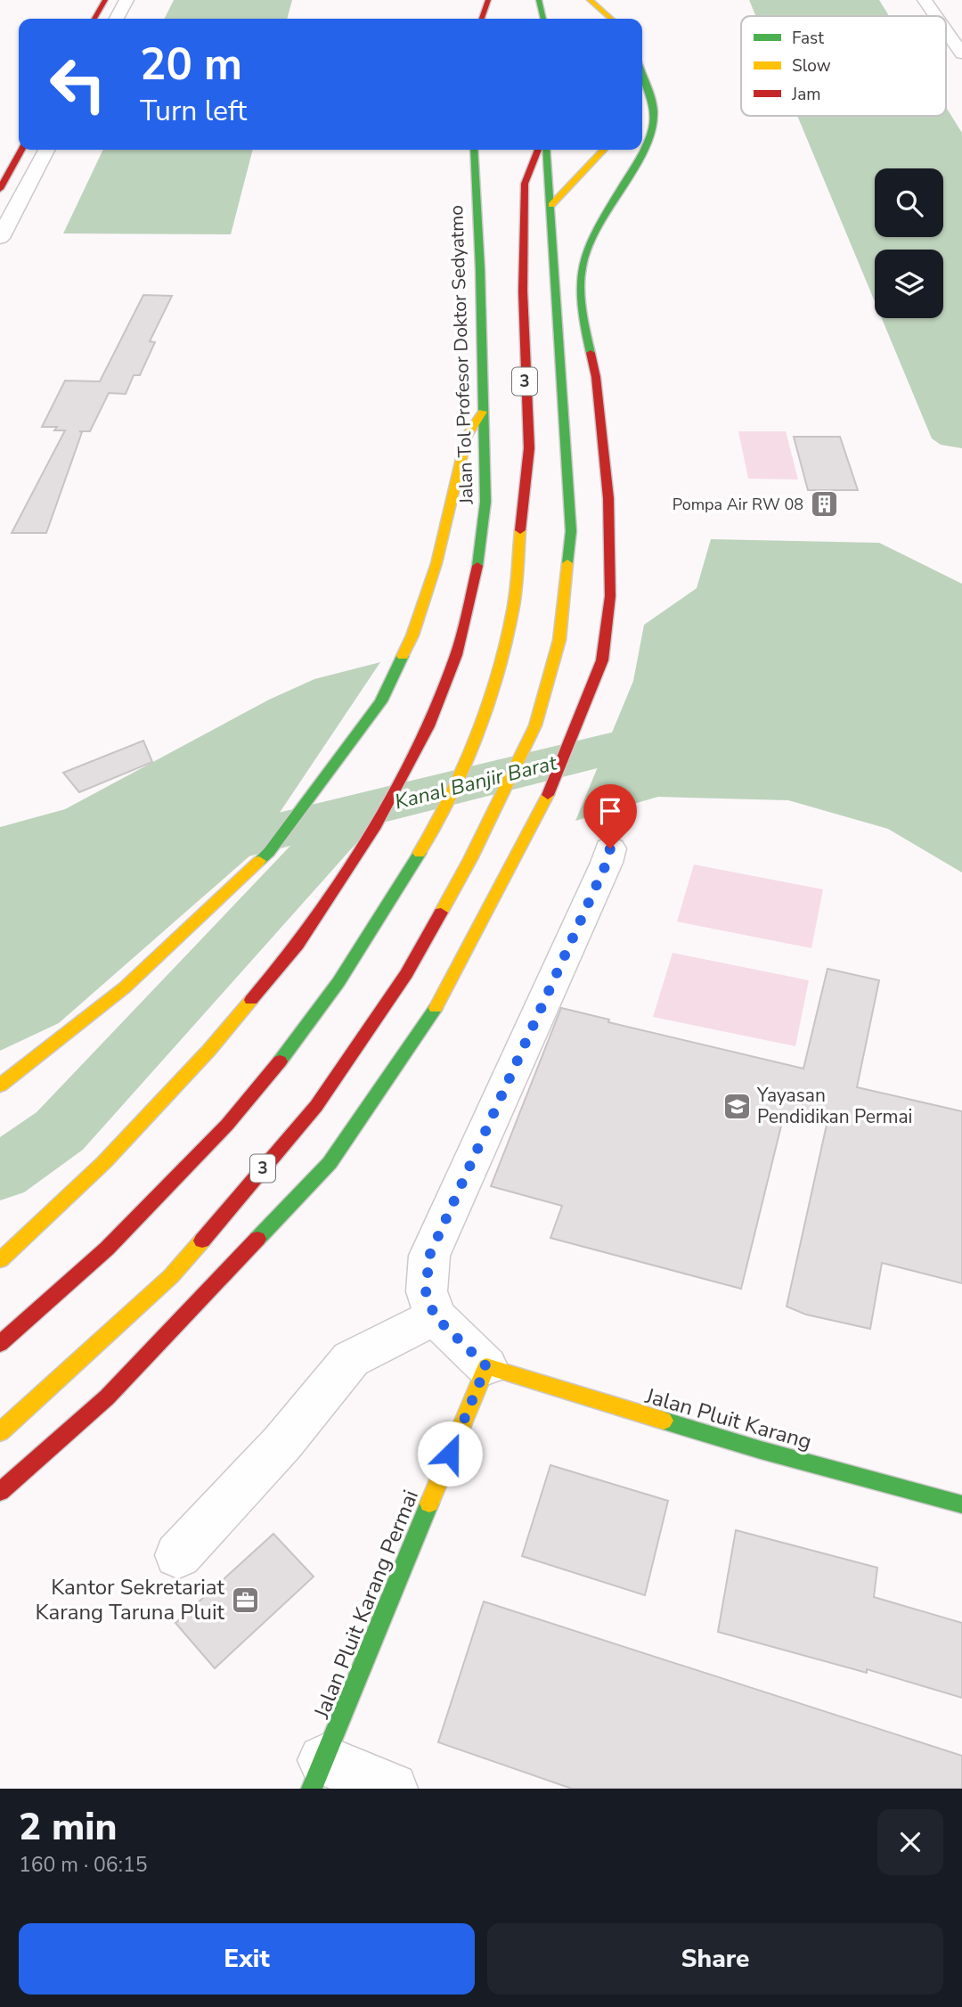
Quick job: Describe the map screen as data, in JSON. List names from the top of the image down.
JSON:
{
  "streets": {
    "main road": [
      "Jalan Tol Profesor Doktor Sedyatmo",
      "3",
      "Jalan Pluit Karang",
      "Jalan Pluit Karang Permai"
    ]
  },
  "crossings": [
    ["Jalan Pluit Karang", "Jalan Pluit Karang Permai"]
  ],
  "water": ["Kanal Banjir Barat"],
  "places": {
    "building": ["Pompa Air RW 08"],
    "school or university": ["Yayasan Pendidikan Permai"],
    "office": ["Kantor Sekretariat Karang Taruna Pluit"]
  },
  "legend": ["Fast", "Slow", "Jam"],
  "page": {
    "turn": ["20 m", "Turn left"],
    "heading": ["2 min", "160 m · 06:15"],
    "buttons": ["Exit", "Share"]
  }
}
